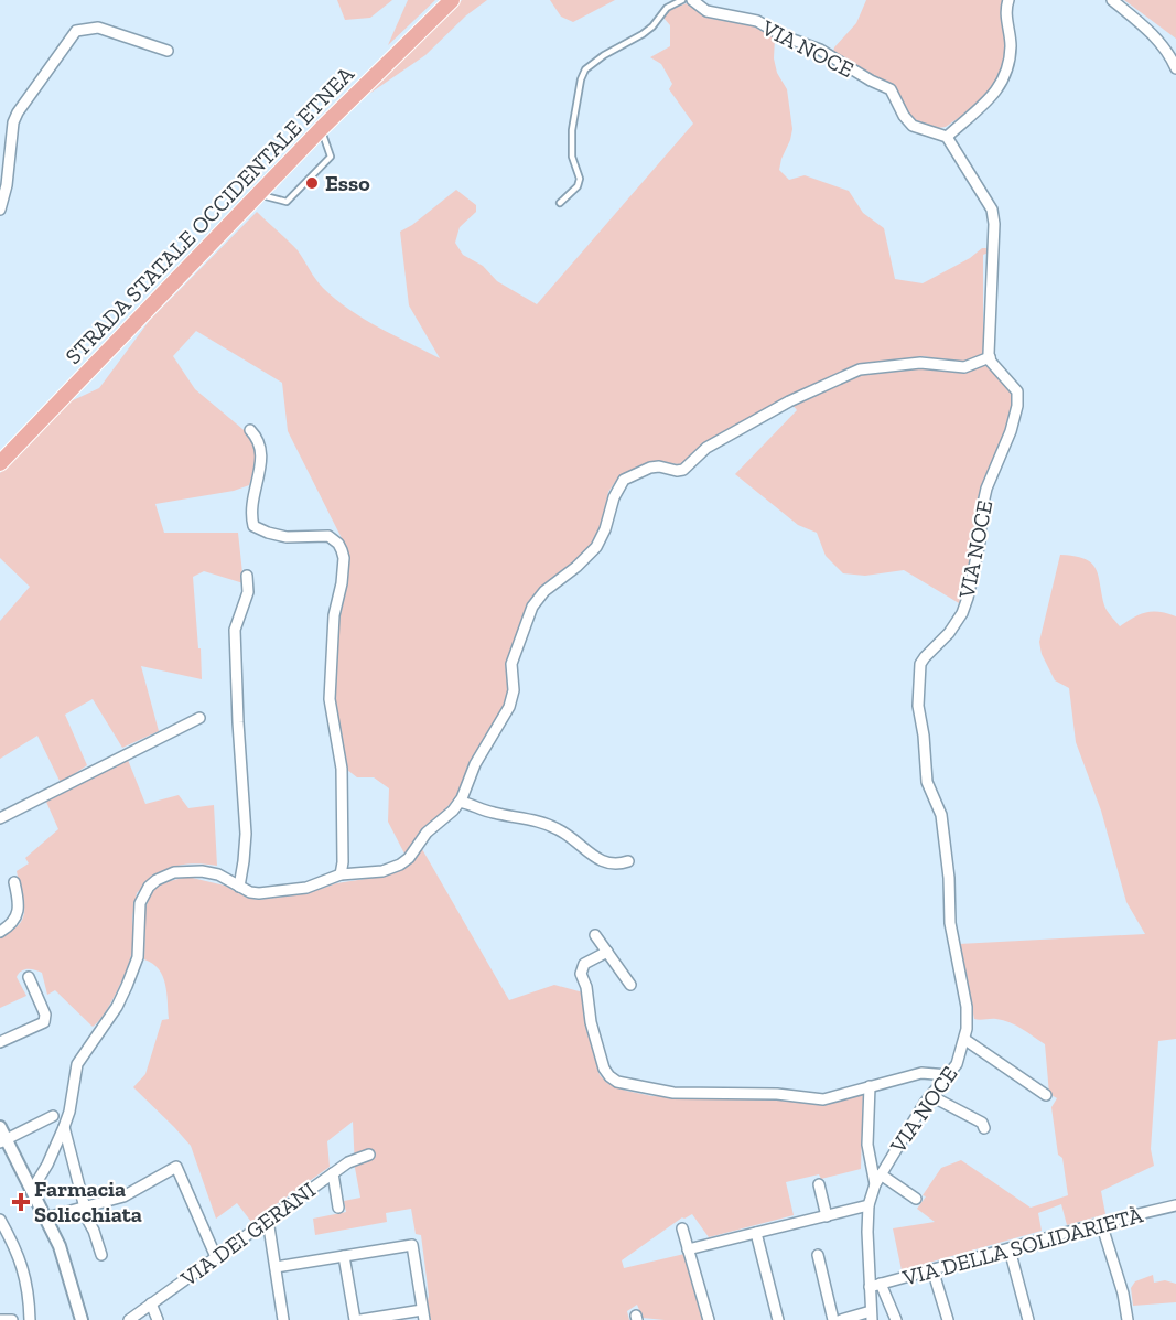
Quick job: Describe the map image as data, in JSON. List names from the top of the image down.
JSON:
{
  "streets": {
    "main road": ["STRADA STATALE OCCIDENTALE ETNEA"],
    "street": ["VIA NOCE", "VIA DEI GERANI", "VIA DELLA SOLIDARIETÀ"]
  },
  "crossings": [
    ["VIA NOCE", "VIA DELLA SOLIDARIETÀ"]
  ],
  "places": {
    "other": ["Esso"],
    "health": ["Farmacia Solicchiata"]
  }
}
